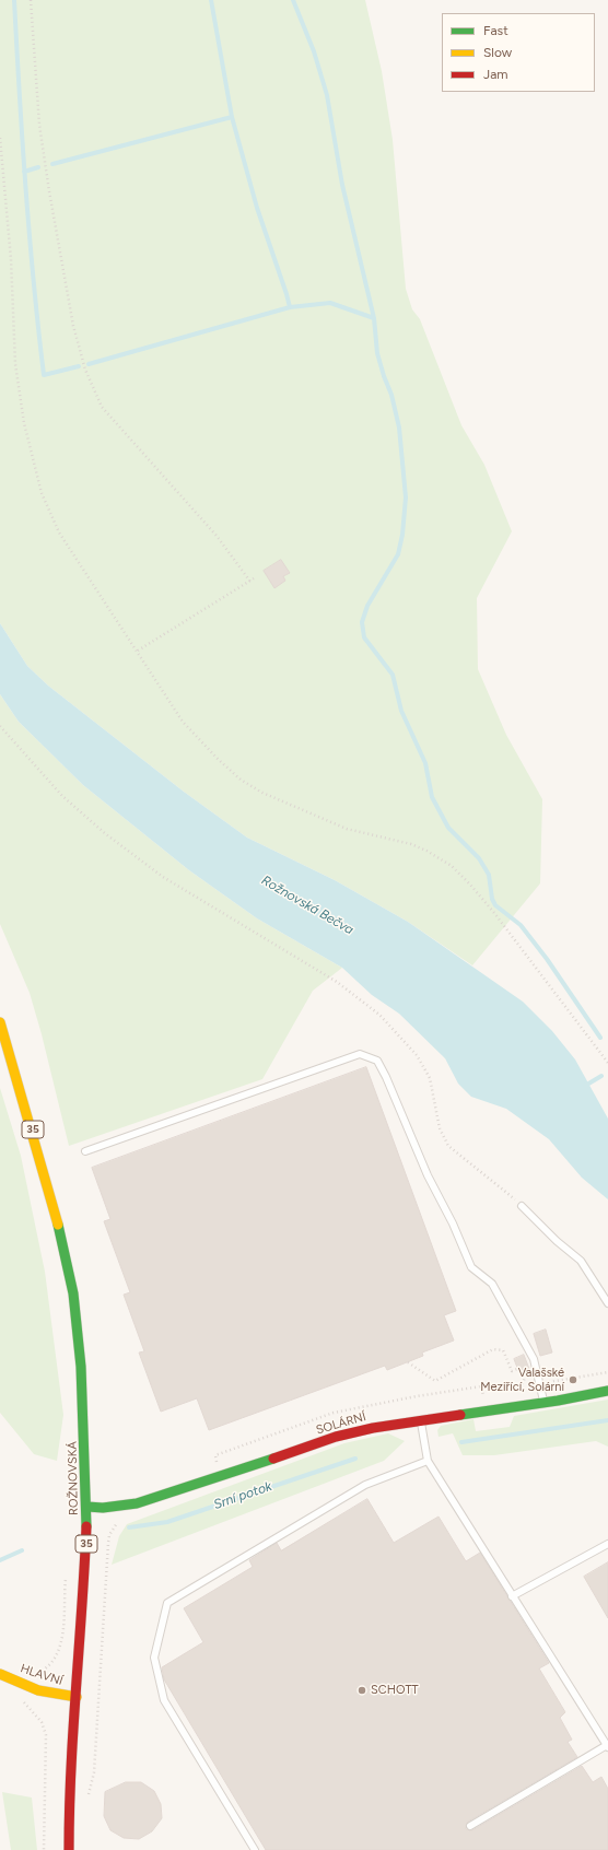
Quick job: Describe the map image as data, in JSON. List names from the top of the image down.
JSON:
{
  "streets": {
    "main road": [
      "35",
      "SOLÁRNÍ",
      "ROŽNOVSKÁ",
      "HLAVNÍ"
    ]
  },
  "crossings": [
    ["SOLÁRNÍ", "ROŽNOVSKÁ"],
    ["ROŽNOVSKÁ", "HLAVNÍ"]
  ],
  "water": ["Rožnovská Bečva", "Srní potok"],
  "places": ["Valašské Meziřící, Solární", "SCHOTT"],
  "legend": ["Fast", "Slow", "Jam"]
}
